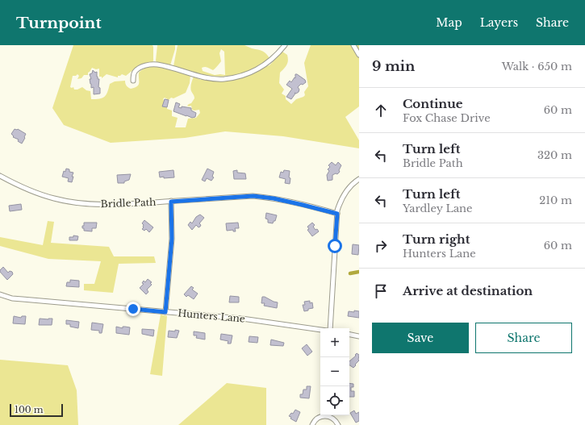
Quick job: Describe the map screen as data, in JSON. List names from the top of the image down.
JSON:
{
  "streets": {
    "street": ["Bridle Path", "Hunters Lane"]
  },
  "scale_bar": "100 m",
  "page": {
    "header": "Turnpoint",
    "nav": ["Map", "Layers", "Share"],
    "heading": ["9 min", "Walk · 650 m"],
    "list": [
      ["Continue", "Fox Chase Drive", "60 m"],
      ["Turn left", "Bridle Path", "320 m"],
      ["Turn left", "Yardley Lane", "210 m"],
      ["Turn right", "Hunters Lane", "60 m"],
      "Arrive at destination"
    ],
    "buttons": ["Save", "Share"],
    "map_buttons": ["+", "−"],
    "scale": "100 m"
  }
}
